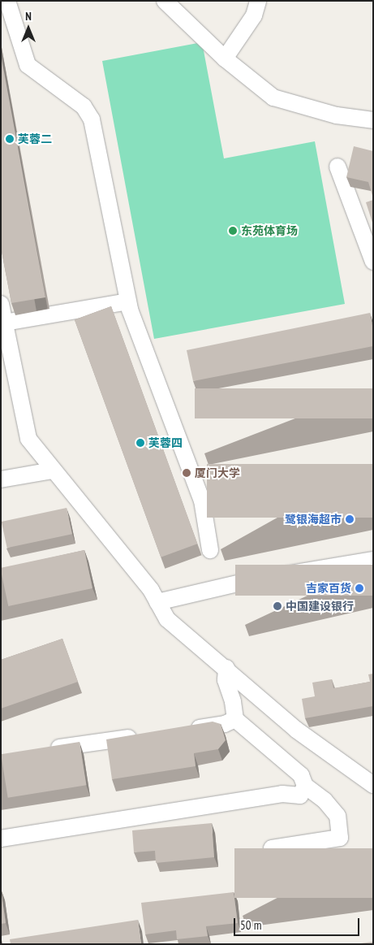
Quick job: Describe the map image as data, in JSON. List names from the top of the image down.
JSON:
{
  "places": [
    "芙蓉二",
    "东苑体育场",
    "芙蓉四",
    "厦门大学",
    "鹭银海超市",
    "吉家百货",
    "中国建设银行"
  ],
  "scale_bar": "50 m",
  "north": "top"
}
